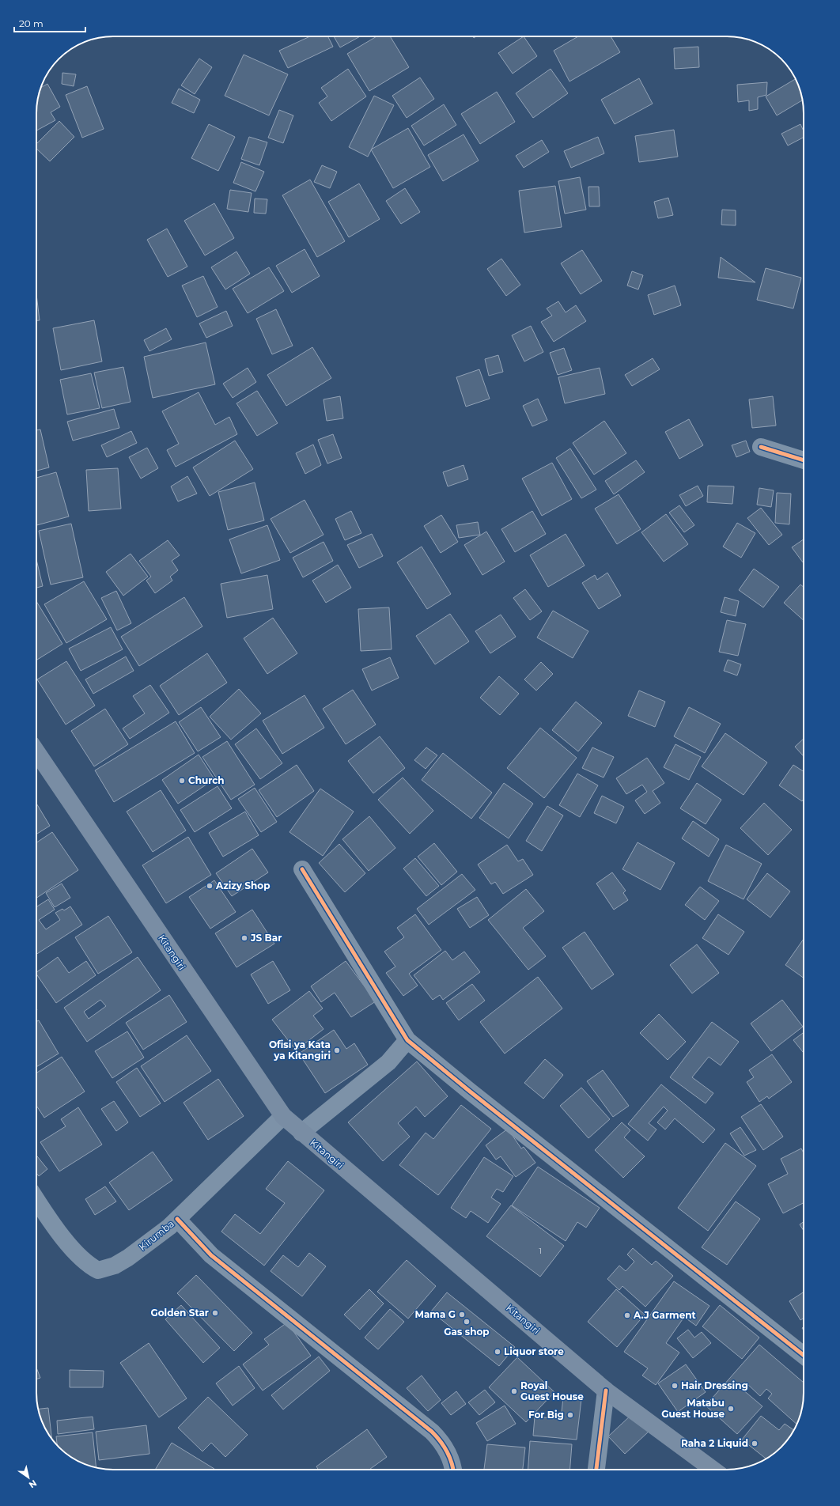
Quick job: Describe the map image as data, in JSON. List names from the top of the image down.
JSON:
{
  "streets": {
    "main road": ["Kitangiri"],
    "street": ["Kirumba"]
  },
  "crossings": [
    ["Kitangiri", "Kirumba"]
  ],
  "places": [
    "Church",
    "Azizy Shop",
    "JS Bar",
    "Ofisi ya Kata ya Kitangiri",
    "Golden Star",
    "Mama G",
    "A.J Garment",
    "Gas shop",
    "Liquor store",
    "Hair Dressing",
    "Royal Guest House",
    "Matabu Guest House",
    "For Big",
    "Raha 2 Liquid"
  ],
  "house_numbers": ["1"],
  "scale_bar": "20 m",
  "north": "bottom right"
}
